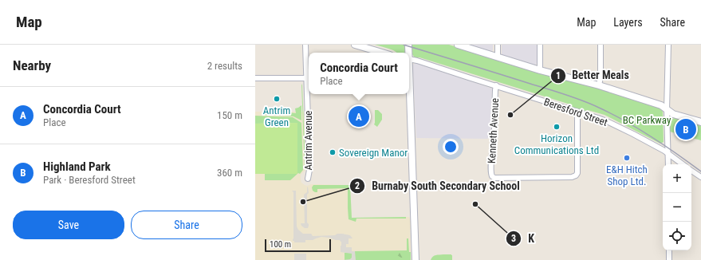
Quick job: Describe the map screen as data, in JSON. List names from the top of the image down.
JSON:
{
  "streets": {
    "street": ["Beresford Street", "Kenneth Avenue", "Antrim Avenue"]
  },
  "crossings": [
    ["Beresford Street", "Kenneth Avenue"]
  ],
  "parks": ["BC Parkway"],
  "places": [
    "Antrim Green",
    "Better Meals",
    "Horizon Communications Ltd",
    "Sovereign Manor",
    "E&H Hitch Shop Ltd.",
    "Burnaby South Secondary School",
    "K"
  ],
  "scale_bar": "100 m",
  "page": {
    "header": "Map",
    "nav": ["Map", "Layers", "Share"],
    "heading": ["Nearby", "2 results"],
    "popup": ["Concordia Court", "Place"],
    "list": [
      {
        "mark": "A",
        "name": "Concordia Court",
        "note": "Place",
        "value": "150 m"
      },
      {
        "mark": "B",
        "name": "Highland Park",
        "note": "Park · Beresford Street",
        "value": "360 m"
      }
    ],
    "pins": ["A", "B"],
    "map_buttons": ["+", "−"],
    "buttons": ["Save", "Share"],
    "scale": "100 m"
  }
}
